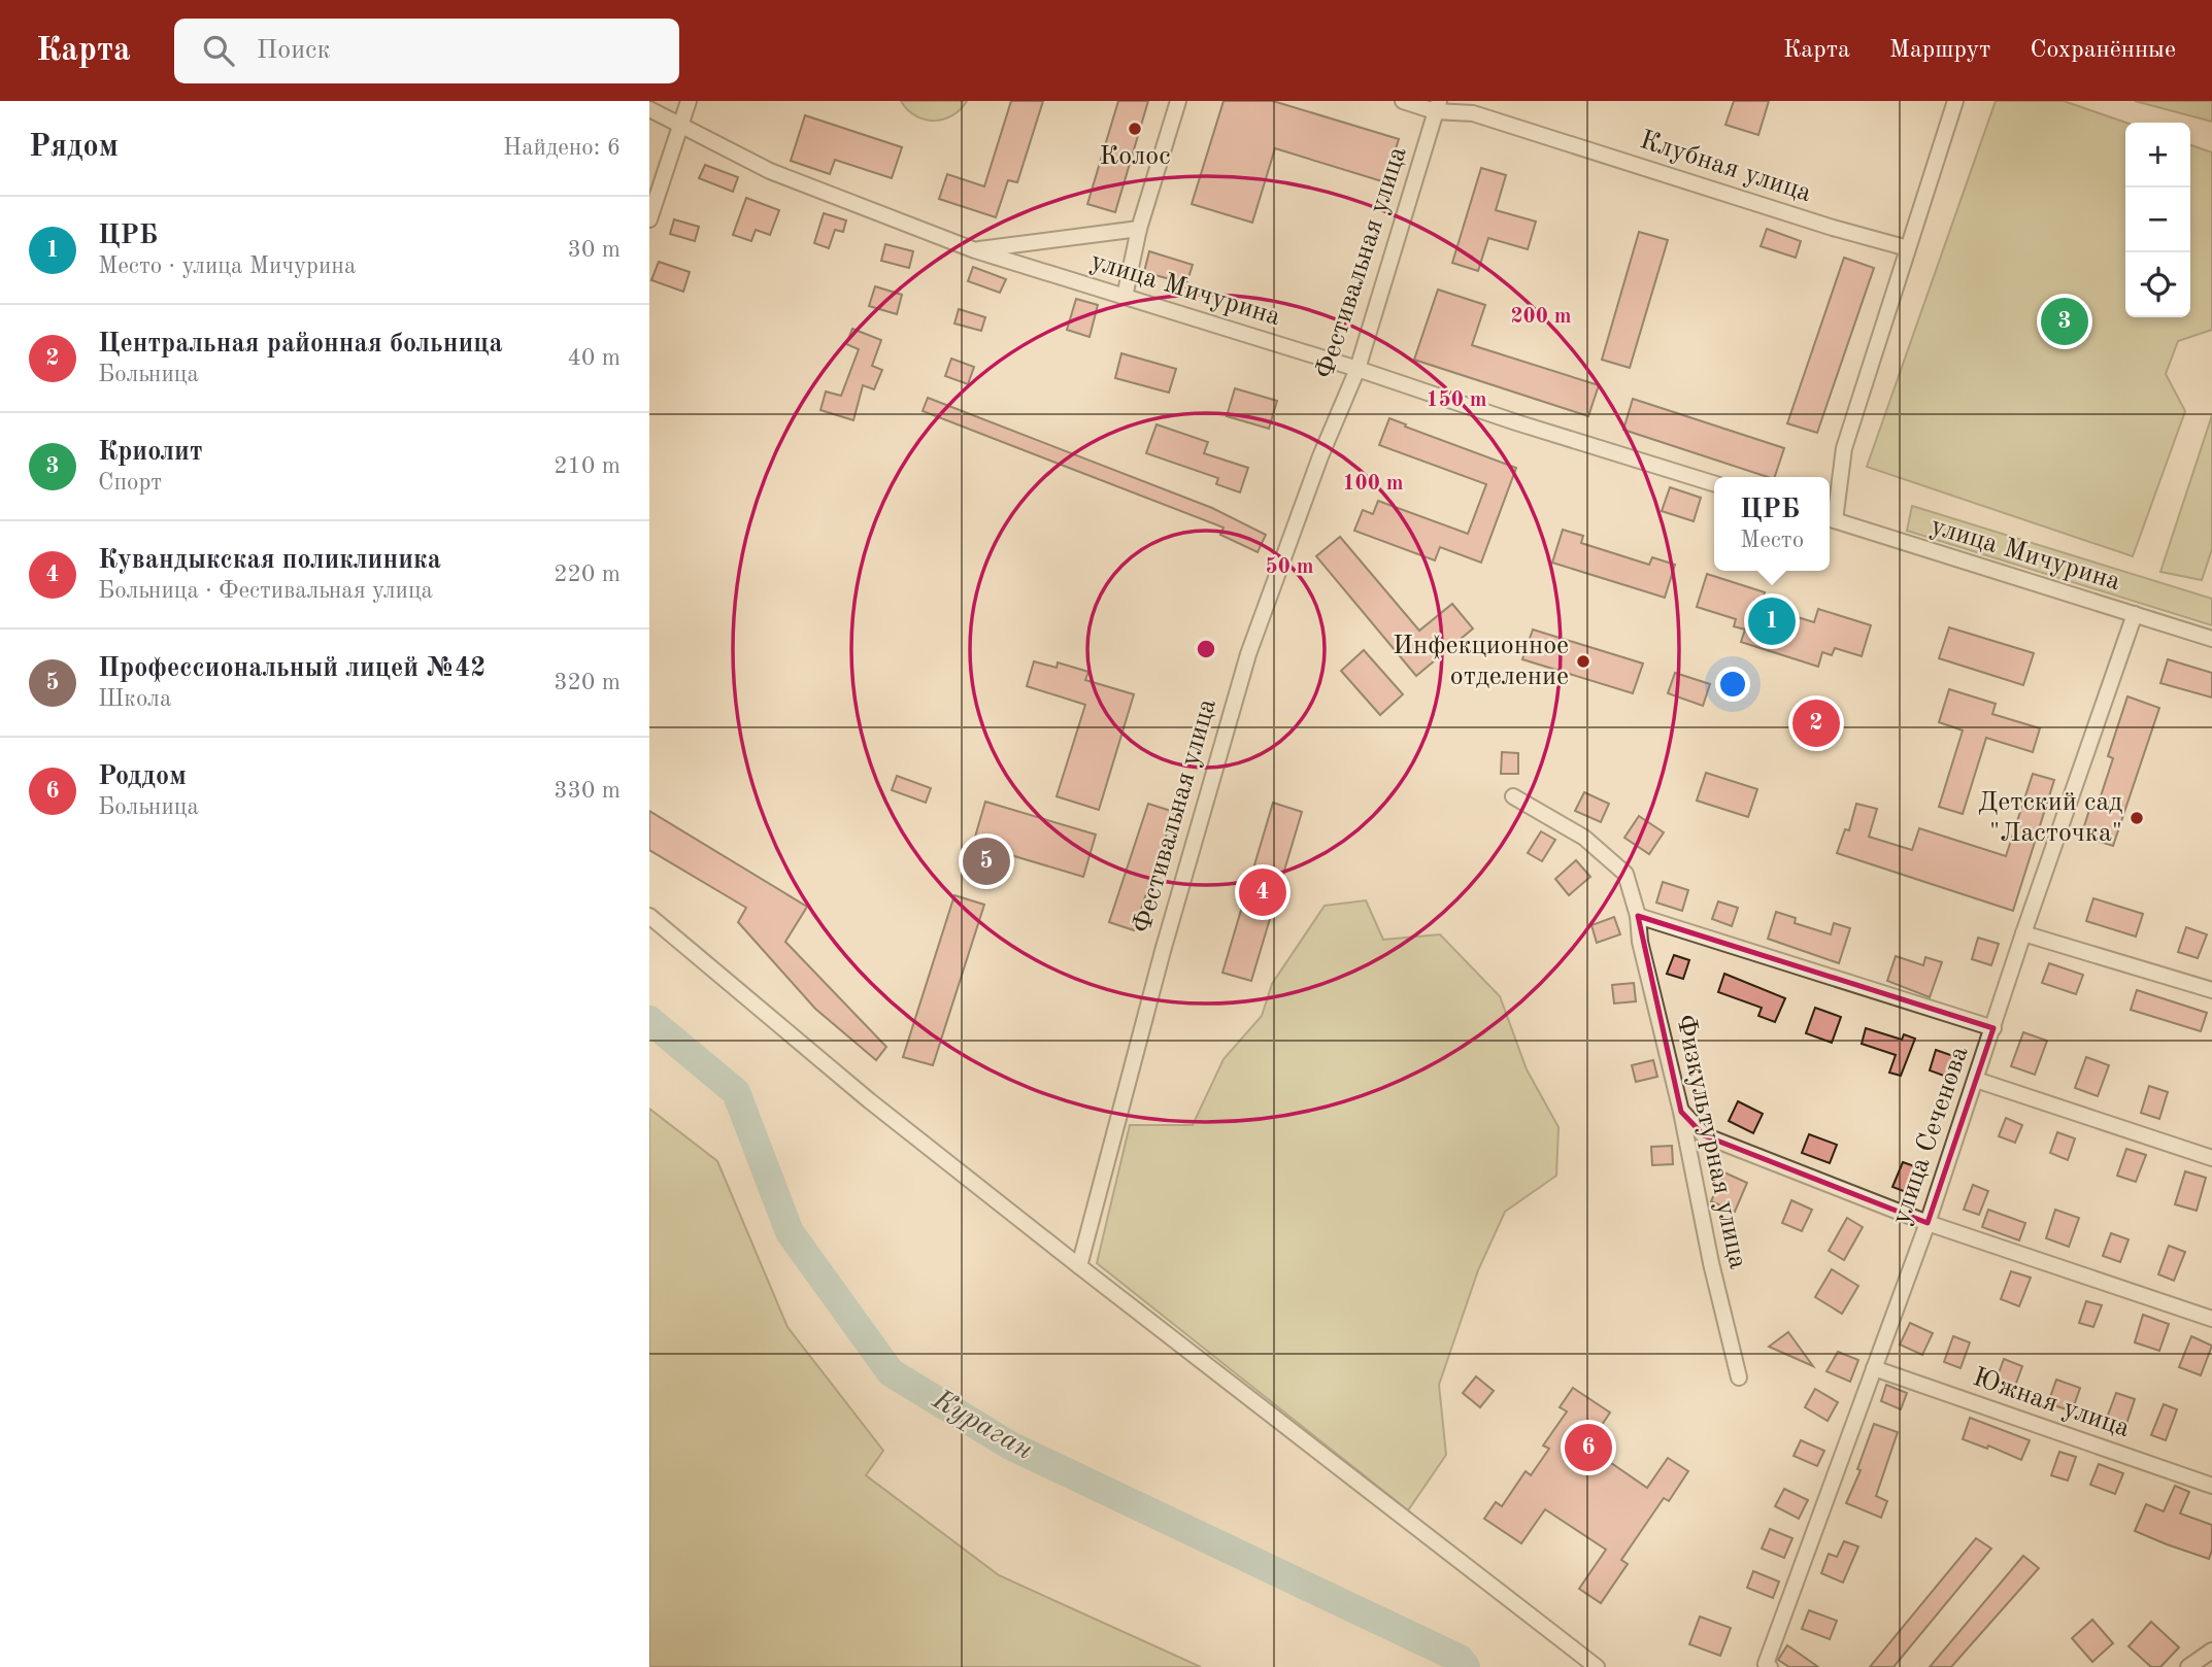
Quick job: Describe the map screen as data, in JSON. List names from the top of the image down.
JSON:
{
  "streets": {
    "street": [
      "Клубная улица",
      "Фестивальная улица",
      "улица Мичурина",
      "улица Сеченова",
      "Физкультурная улица",
      "Южная улица"
    ]
  },
  "crossings": [
    ["Клубная улица", "Фестивальная улица"],
    ["Фестивальная улица", "улица Мичурина"],
    ["улица Мичурина", "улица Сеченова"],
    ["улица Сеченова", "Южная улица"]
  ],
  "water": ["Кураган"],
  "places": ["Колос", "Инфекционное отделение", "Детский сад \"Ласточка\""],
  "page": {
    "header": "Карта",
    "search": "Поиск",
    "nav": ["Карта", "Маршрут", "Сохранённые"],
    "heading": ["Рядом", "Найдено: 6"],
    "map_buttons": ["+", "−"],
    "list": [
      {
        "mark": "1",
        "name": "ЦРБ",
        "note": "Место · улица Мичурина",
        "value": "30 m"
      },
      {
        "mark": "2",
        "name": "Центральная районная больница",
        "note": "Больница",
        "value": "40 m"
      },
      {
        "mark": "3",
        "name": "Криолит",
        "note": "Спорт",
        "value": "210 m"
      },
      {
        "mark": "4",
        "name": "Кувандыкская поликлиника",
        "note": "Больница · Фестивальная улица",
        "value": "220 m"
      },
      {
        "mark": "5",
        "name": "Профессиональный лицей №42",
        "note": "Школа",
        "value": "320 m"
      },
      {
        "mark": "6",
        "name": "Роддом",
        "note": "Больница",
        "value": "330 m"
      }
    ],
    "pins": [
      "3",
      "1",
      "2",
      "5",
      "4",
      "6"
    ],
    "popup": ["ЦРБ", "Место"]
  },
  "rings": [
    "200 m",
    "150 m",
    "100 m",
    "50 m"
  ]
}
